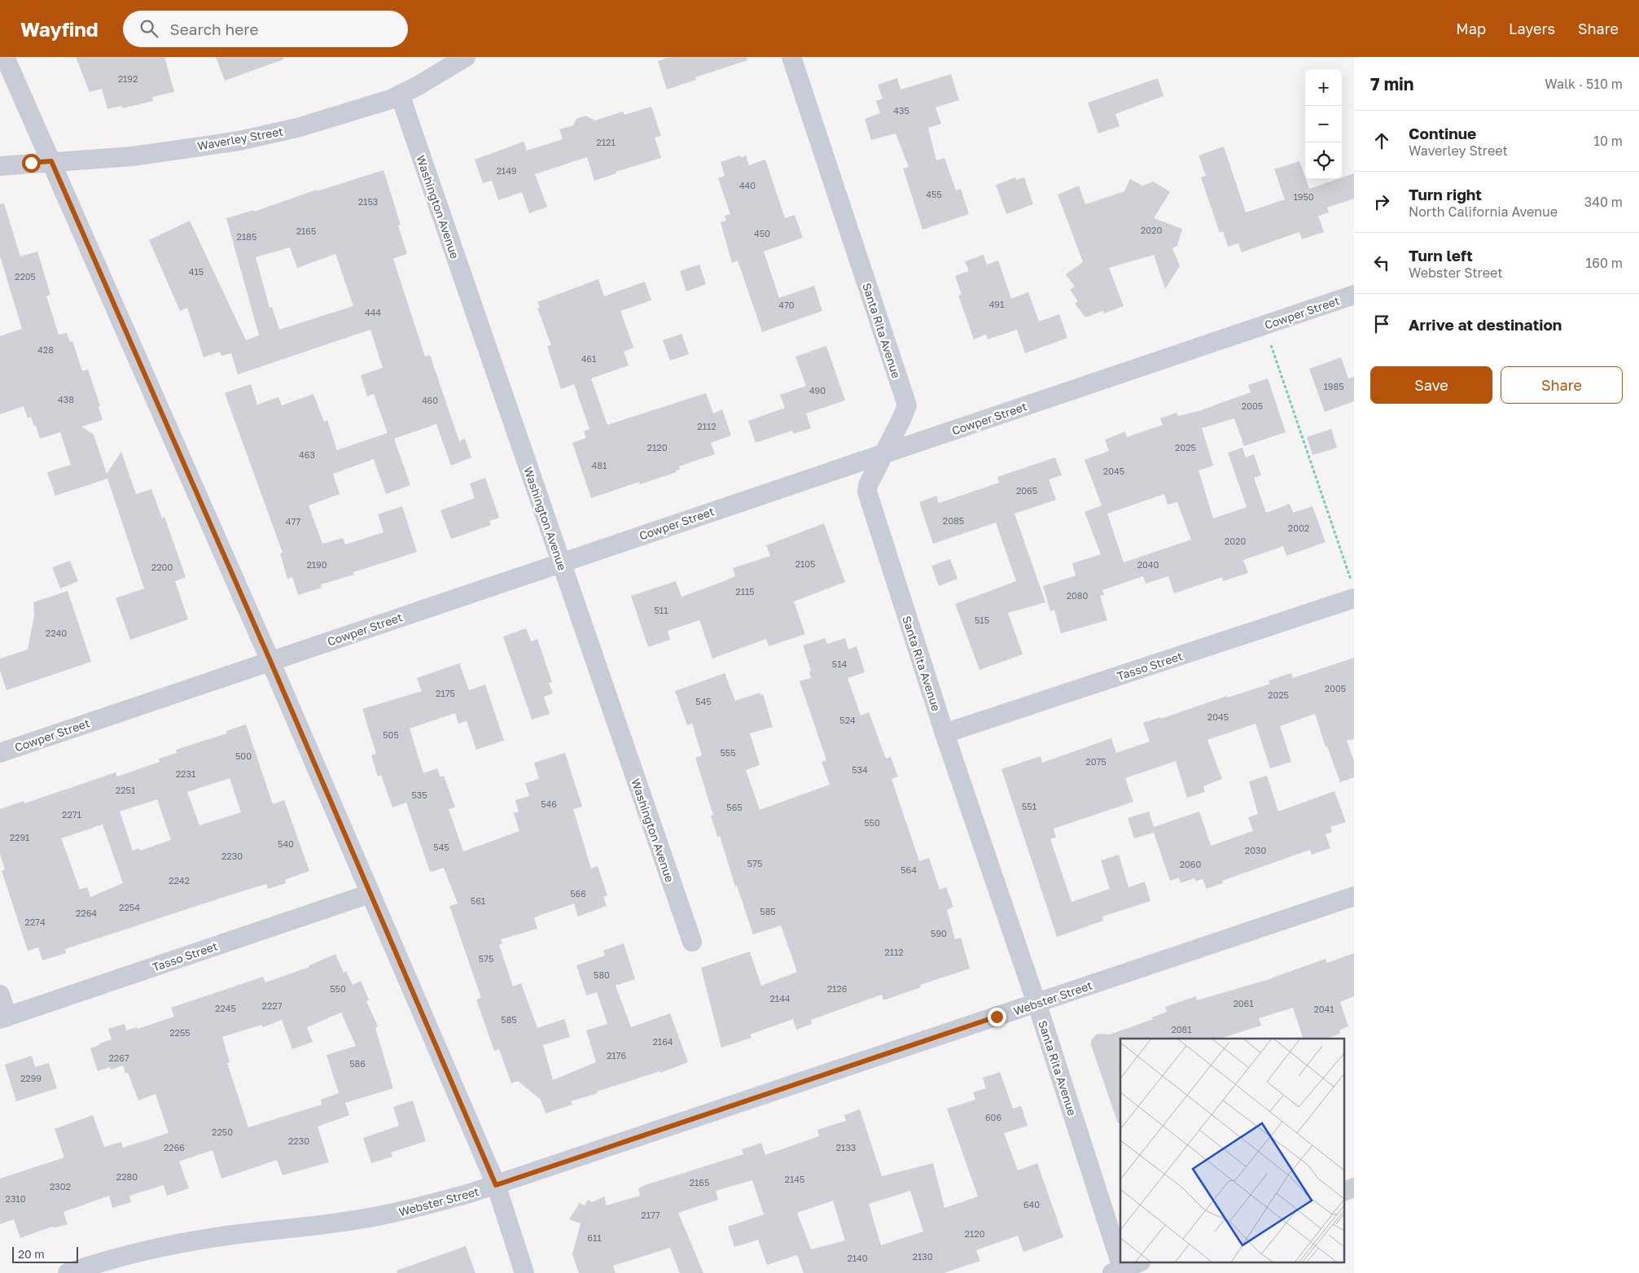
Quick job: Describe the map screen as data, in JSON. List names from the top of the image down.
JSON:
{
  "streets": {
    "street": [
      "Waverley Street",
      "Washington Avenue",
      "Cowper Street",
      "Santa Rita Avenue",
      "Tasso Street",
      "Webster Street"
    ]
  },
  "crossings": [
    ["Waverley Street", "Washington Avenue"],
    ["Washington Avenue", "Cowper Street"],
    ["Cowper Street", "Santa Rita Avenue"],
    ["Santa Rita Avenue", "Tasso Street"],
    ["Santa Rita Avenue", "Webster Street"]
  ],
  "house_numbers": [
    "2192",
    "435",
    "2121",
    "2149",
    "440",
    "455",
    "1950",
    "2153",
    "2020",
    "2165",
    "450",
    "2185",
    "415",
    "2205",
    "491",
    "470",
    "444",
    "428",
    "461",
    "1985",
    "490",
    "438",
    "460",
    "2005",
    "2112",
    "2120",
    "2025",
    "463",
    "481",
    "2045",
    "2065",
    "2085",
    "477",
    "2002",
    "2020",
    "2105",
    "2190",
    "2040",
    "2200",
    "2115",
    "2080",
    "511",
    "515",
    "2240",
    "514",
    "2005",
    "2175",
    "2025",
    "545",
    "2045",
    "524",
    "505",
    "555",
    "500",
    "2075",
    "534",
    "2231",
    "2251",
    "535",
    "546",
    "551",
    "565",
    "2271",
    "550",
    "2291",
    "540",
    "545",
    "2030",
    "2230",
    "575",
    "2060",
    "564",
    "2242",
    "566",
    "561",
    "2254",
    "585",
    "2264",
    "2274",
    "590",
    "2112",
    "575",
    "580",
    "550",
    "2126",
    "2144",
    "2061",
    "2227",
    "2245",
    "2041",
    "585",
    "2081",
    "2255",
    "2164",
    "2176",
    "2267",
    "586",
    "2299",
    "606",
    "2250",
    "2230",
    "2266",
    "2133",
    "2280",
    "2145",
    "2165",
    "2302",
    "2310",
    "640",
    "2177",
    "2120",
    "611",
    "2130",
    "2140"
  ],
  "scale_bar": "20 m",
  "page": {
    "header": "Wayfind",
    "search": "Search here",
    "nav": ["Map", "Layers", "Share"],
    "heading": ["7 min", "Walk · 510 m"],
    "map_buttons": ["+", "−"],
    "list": [
      ["Continue", "Waverley Street", "10 m"],
      ["Turn right", "North California Avenue", "340 m"],
      ["Turn left", "Webster Street", "160 m"],
      "Arrive at destination"
    ],
    "buttons": ["Save", "Share"],
    "scale": "20 m"
  }
}
